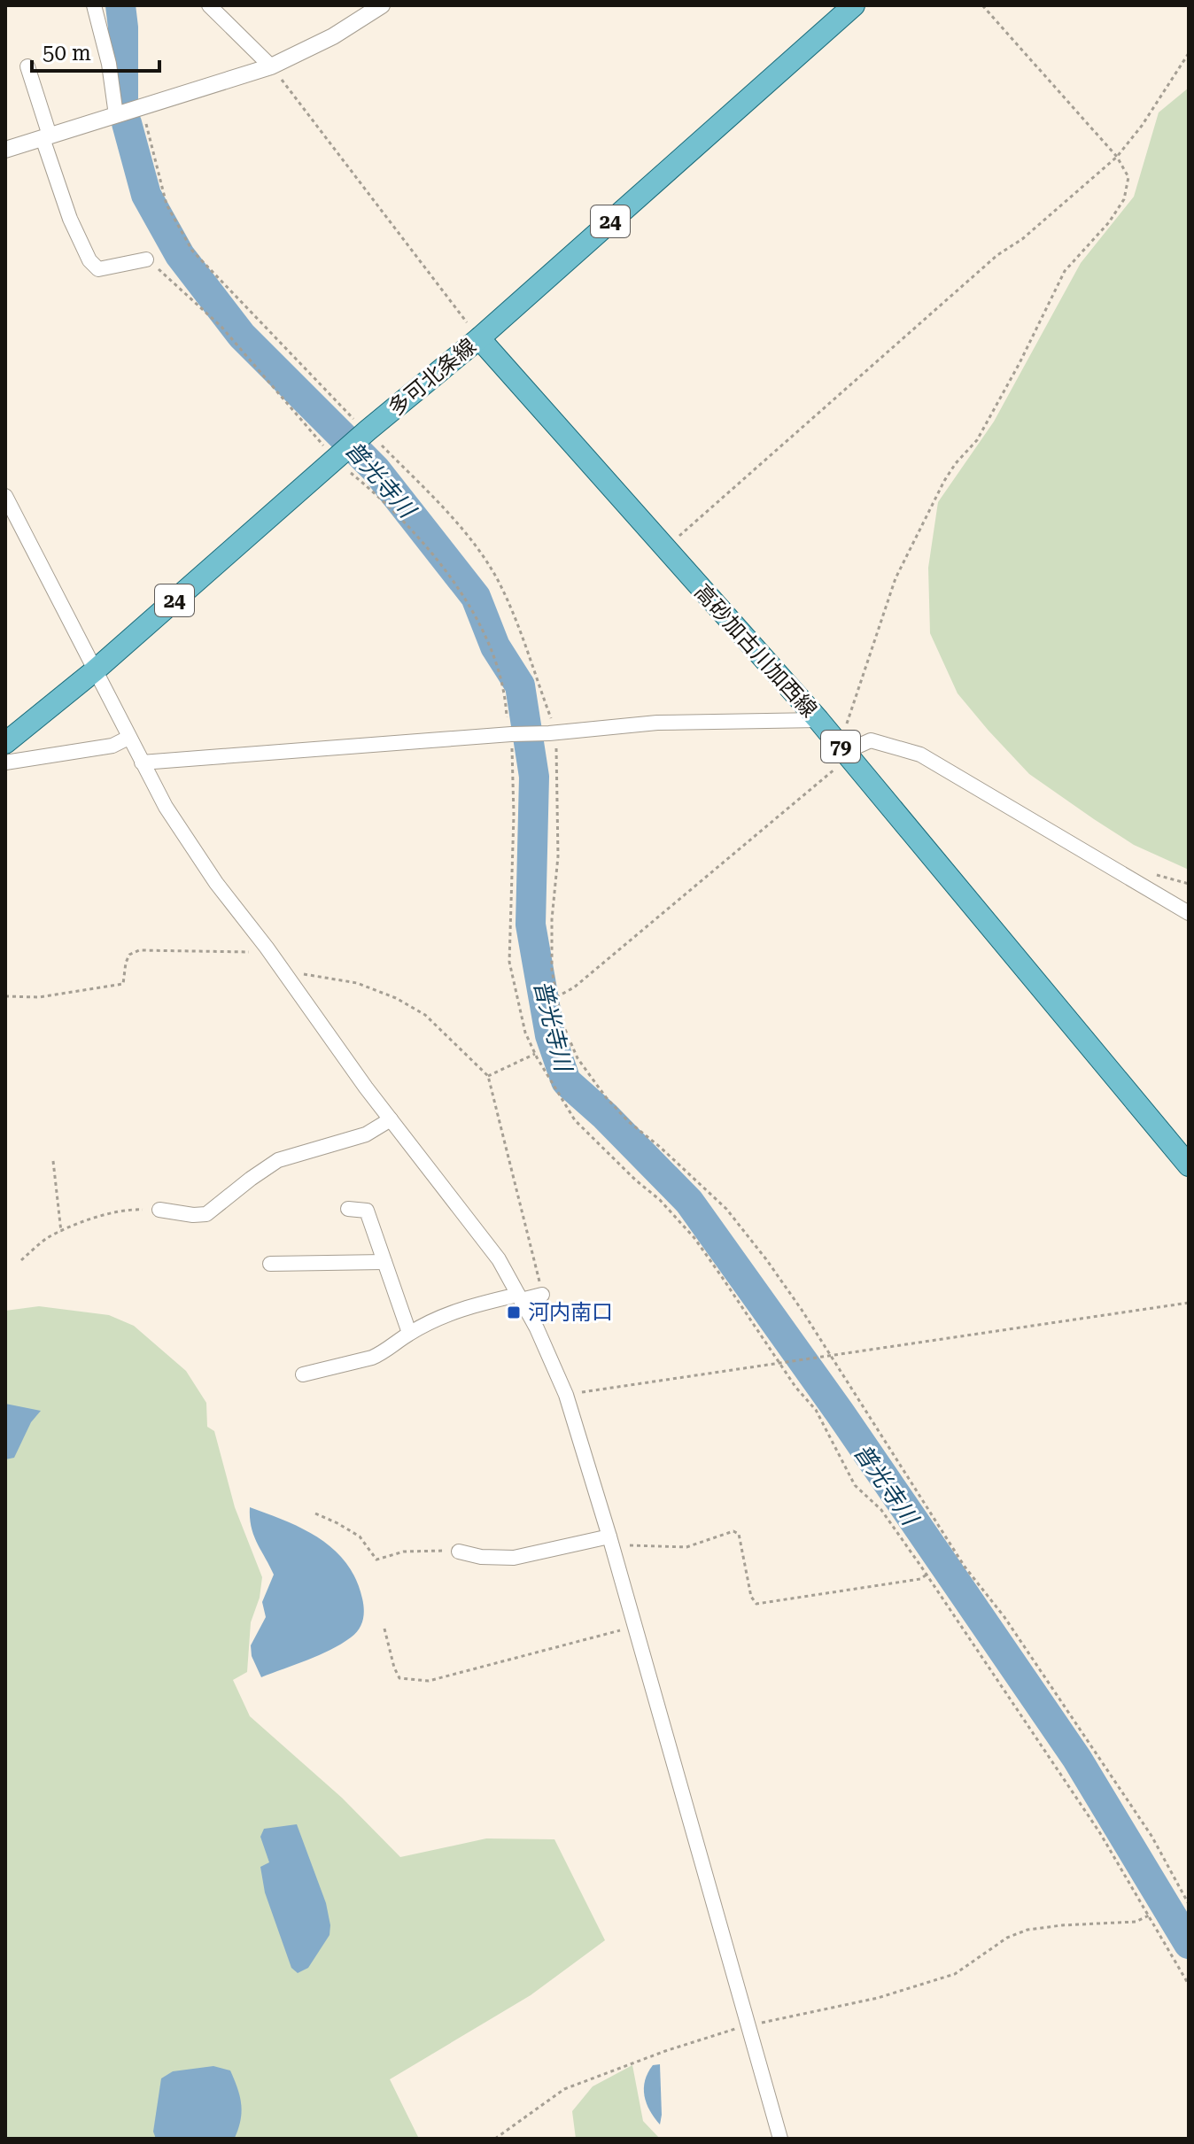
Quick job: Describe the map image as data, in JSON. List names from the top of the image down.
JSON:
{
  "streets": {
    "main road": [
      "24",
      "多可北条線",
      "高砂加古川加西線",
      "79"
    ]
  },
  "crossings": [
    ["多可北条線", "高砂加古川加西線"]
  ],
  "water": ["普光寺川"],
  "places": {
    "transit": ["河内南口"]
  },
  "scale_bar": "50 m"
}
